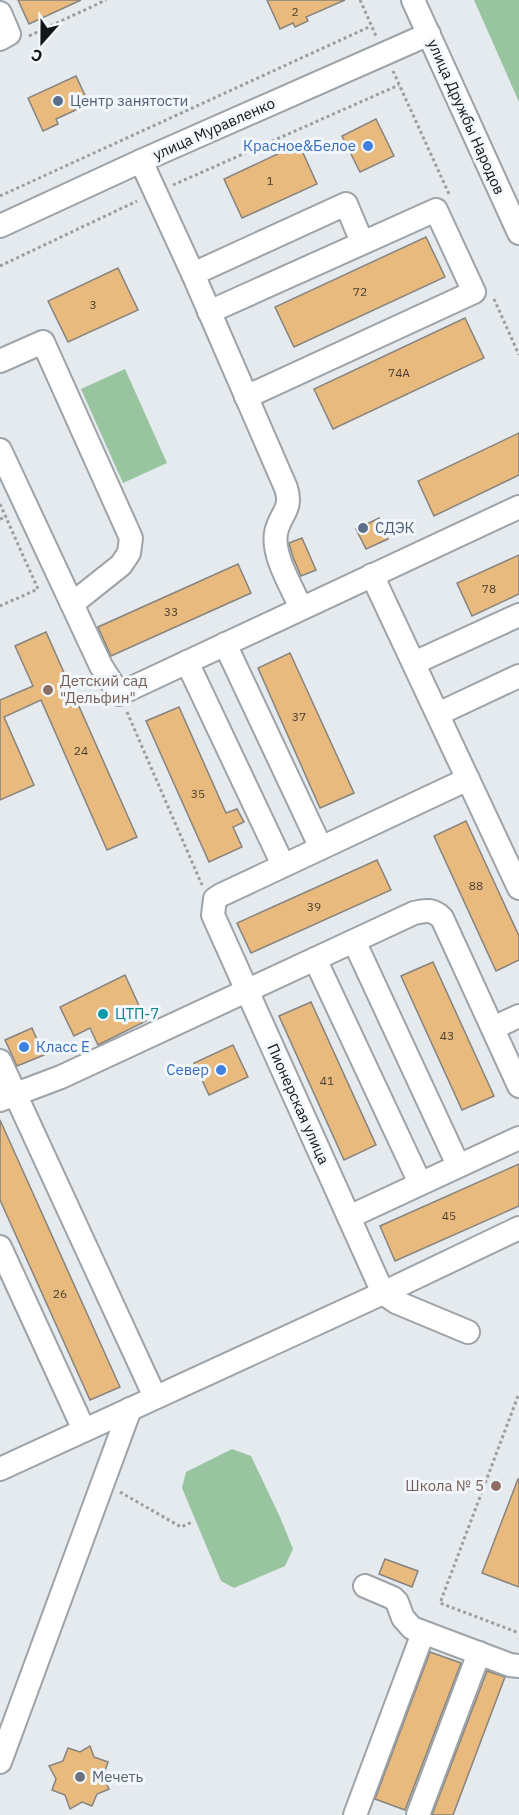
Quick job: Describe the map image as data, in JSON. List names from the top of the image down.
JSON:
{
  "streets": {
    "street": ["улица Дружбы Народов", "улица Муравленко", "Пионерская улица"]
  },
  "crossings": [
    ["улица Дружбы Народов", "улица Муравленко"]
  ],
  "places": [
    "Центр занятости",
    "Красное&Белое",
    "СДЭК",
    "Детский сад \"Дельфин\"",
    "ЦТП-7",
    "Класс Е",
    "Север",
    "Школа № 5",
    "Мечеть"
  ],
  "house_numbers": [
    "2",
    "1",
    "72",
    "3",
    "74А",
    "78",
    "33",
    "37",
    "24",
    "35",
    "88",
    "39",
    "43",
    "41",
    "45",
    "26"
  ],
  "north": "bottom"
}
